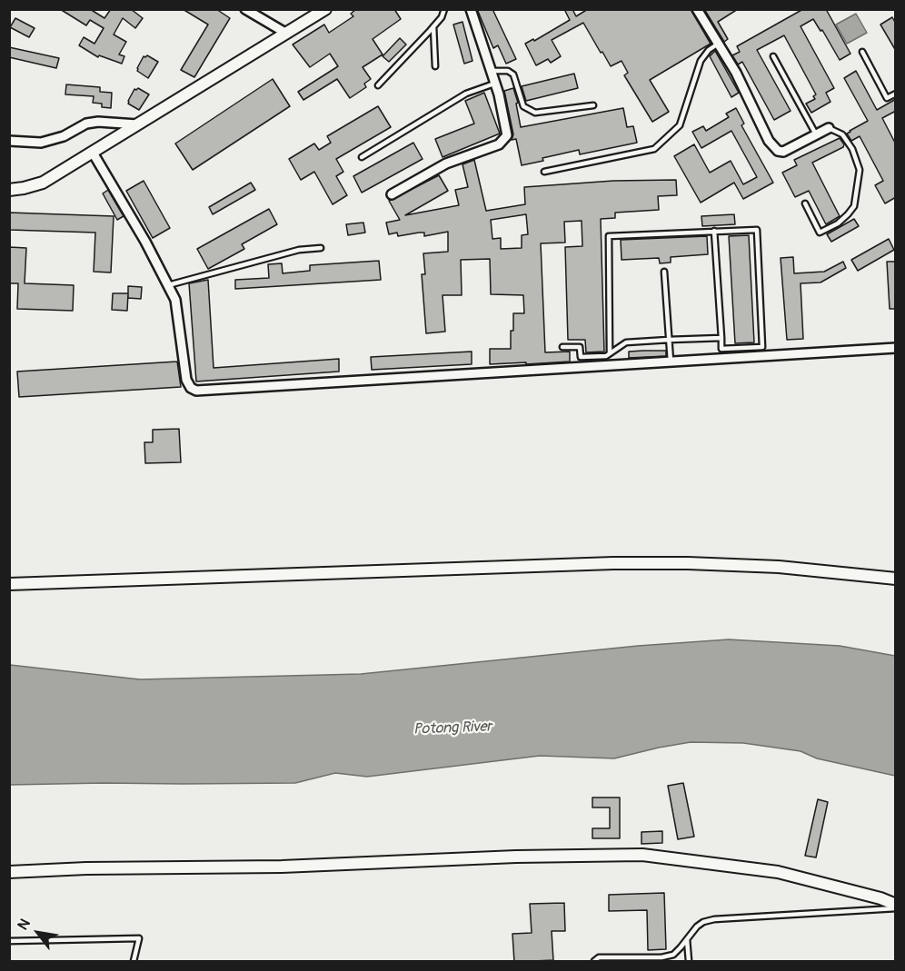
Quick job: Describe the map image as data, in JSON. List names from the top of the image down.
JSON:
{
  "water": ["Potong River"],
  "north": "top left"
}
